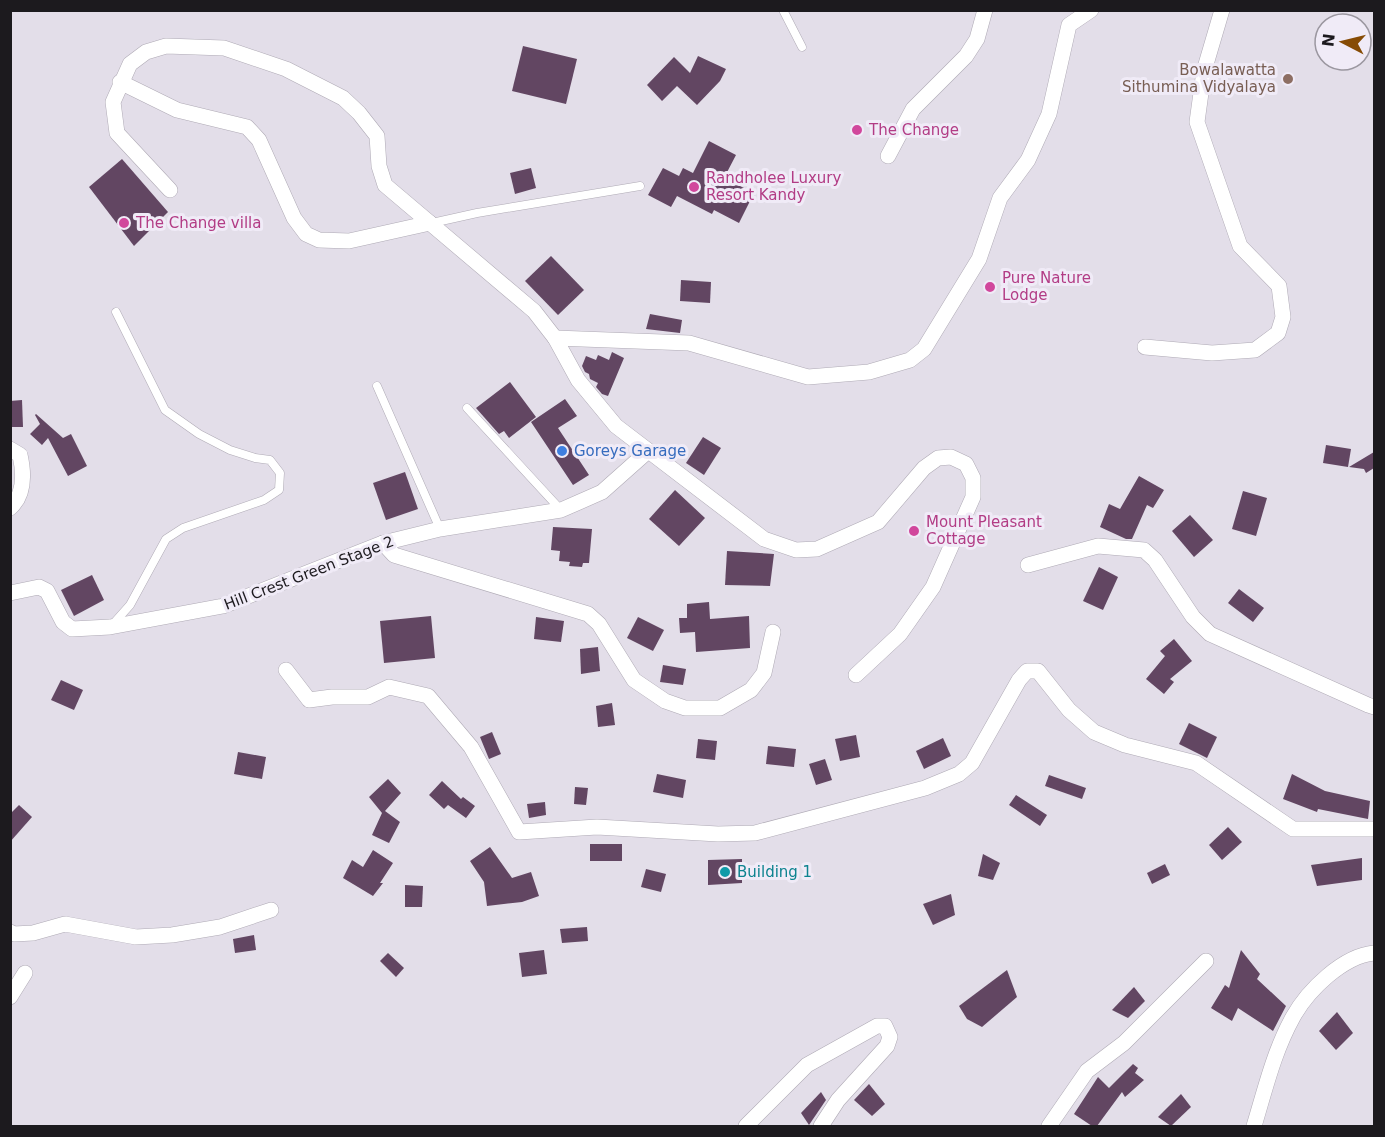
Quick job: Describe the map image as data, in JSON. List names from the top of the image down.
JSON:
{
  "streets": {
    "street": ["Hill Crest Green Stage 2"]
  },
  "places": [
    "Bowalawatta Sithumina Vidyalaya",
    "The Change",
    "Randholee Luxury Resort Kandy",
    "The Change villa",
    "Pure Nature Lodge",
    "Goreys Garage",
    "Mount Pleasant Cottage",
    "Building 1"
  ],
  "north": "left"
}
